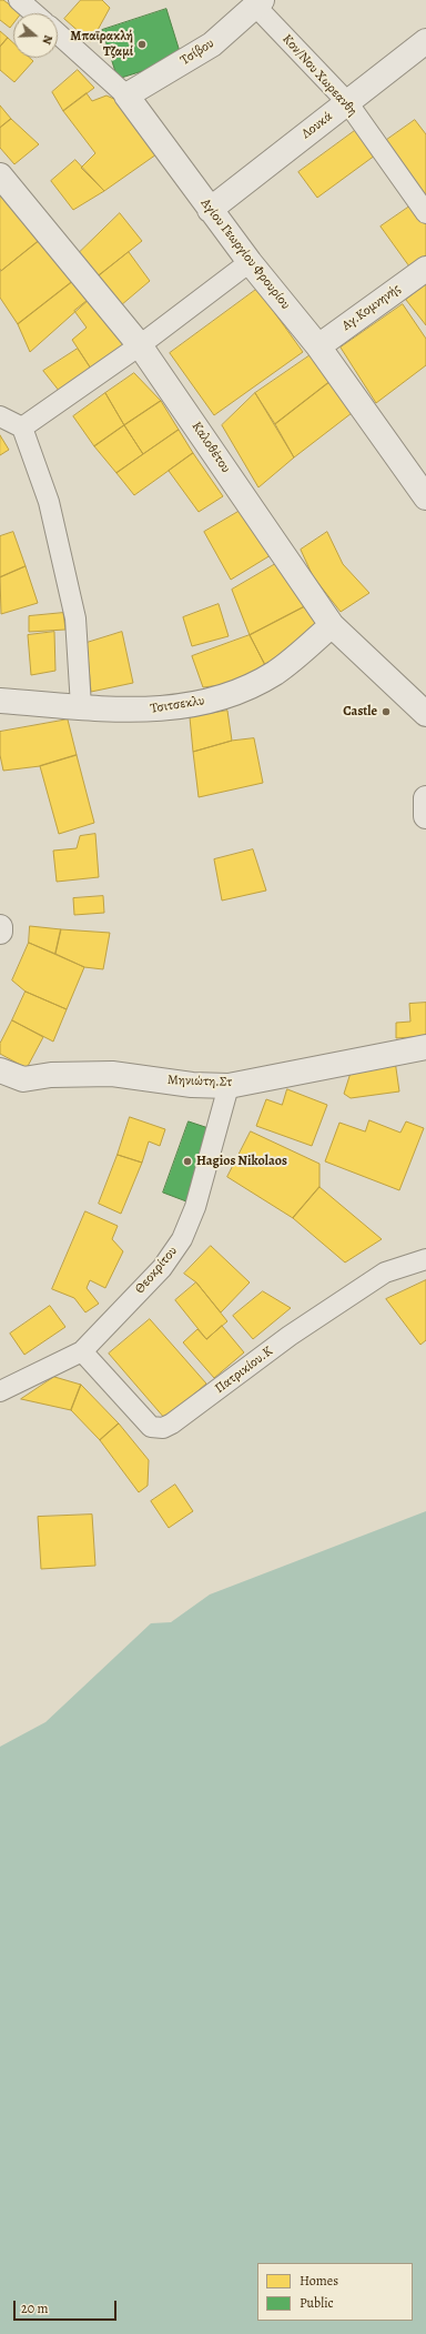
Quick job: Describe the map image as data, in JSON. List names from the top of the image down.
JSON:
{
  "streets": {
    "street": [
      "Τσίβου",
      "Λουκά",
      "Αγίου Γεωργίου Φρουρίου",
      "Αγ.Κομνηνής",
      "Καλοθέτου",
      "Τσιτσεκλυ",
      "Μηνιώτη.Στ"
    ],
    "lane": ["Κον/Νου Χωρεανθη", "Θεοκρίτου", "Πατρικίου.Κ"]
  },
  "crossings": [
    ["Τσίβου", "Κον/Νου Χωρεανθη"],
    ["Τσίβου", "Αγίου Γεωργίου Φρουρίου"],
    ["Κον/Νου Χωρεανθη", "Λουκά"],
    ["Λουκά", "Αγίου Γεωργίου Φρουρίου"],
    ["Αγίου Γεωργίου Φρουρίου", "Αγ.Κομνηνής"],
    ["Καλοθέτου", "Τσιτσεκλυ"],
    ["Μηνιώτη.Στ", "Θεοκρίτου"],
    ["Θεοκρίτου", "Πατρικίου.Κ"]
  ],
  "places": ["Μπαϊρακλή Τζαμί", "Castle", "Hagios Nikolaos"],
  "legend": ["Homes", "Public"],
  "scale_bar": "20 m",
  "north": "right"
}
